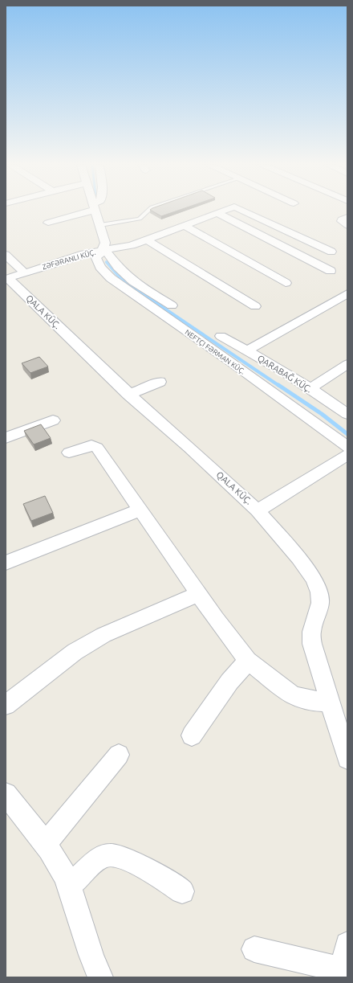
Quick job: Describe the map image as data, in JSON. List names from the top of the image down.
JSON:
{
  "streets": {
    "street": ["QALA KÜÇ.", "NEFTÇI FƏRMAN KÜÇ.", "QARABAĞ KÜÇ."]
  }
}
